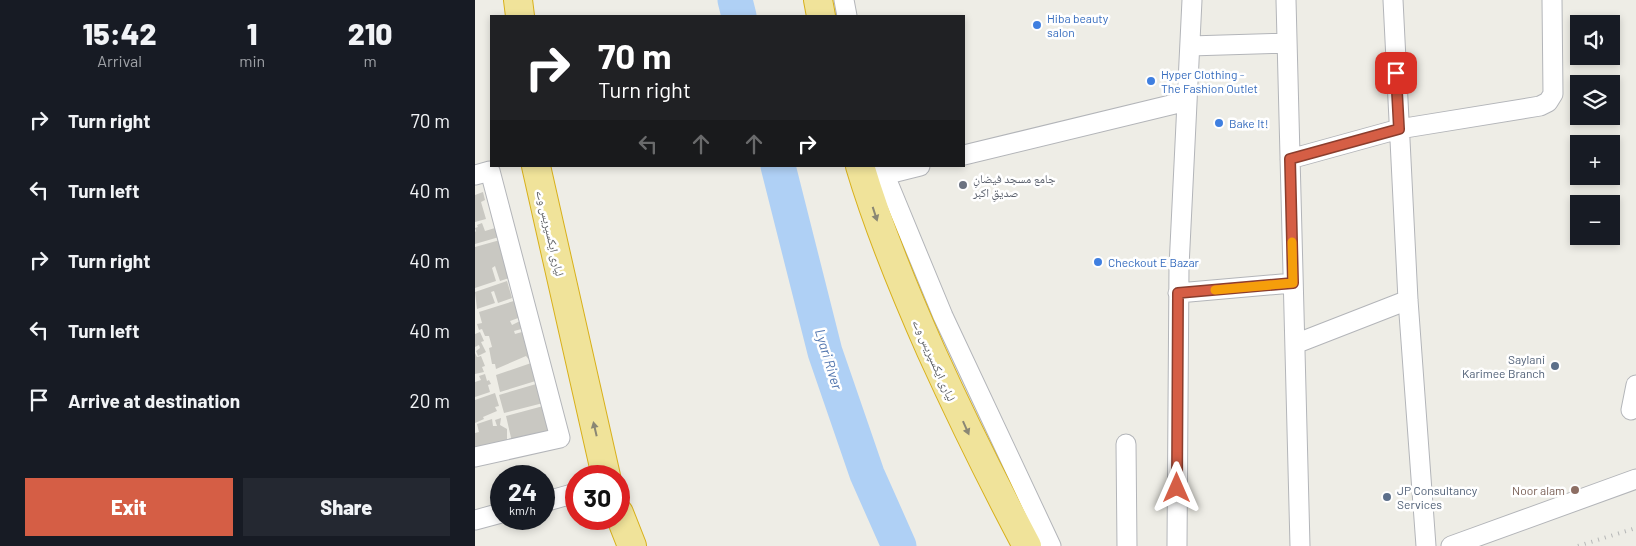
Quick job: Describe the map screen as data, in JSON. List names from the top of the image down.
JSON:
{
  "streets": {
    "highway": ["لیاری ایکسپریس وے"]
  },
  "water": ["Lyari River"],
  "places": [
    "Hiba beauty salon",
    "Hyper Clothing - The Fashion Outlet",
    "Bake It!",
    "جامع مسجد فیضانِ صدیقِ اکبر",
    "Checkout E Bazar",
    "Saylani Karimee Branch",
    "Noor alam",
    "JP Consultancy Services"
  ],
  "page": {
    "eta": [
      "15:42",
      "Arrival",
      "1",
      "min",
      "210",
      "m"
    ],
    "map_buttons": ["+", "−"],
    "turn": ["70 m", "Turn right"],
    "list": [
      {
        "name": "Turn right",
        "value": "70 m"
      },
      {
        "name": "Turn left",
        "value": "40 m"
      },
      {
        "name": "Turn right",
        "value": "40 m"
      },
      {
        "name": "Turn left",
        "value": "40 m"
      },
      {
        "name": "Arrive at destination",
        "value": "20 m"
      }
    ],
    "speed": "24 km/h",
    "limit": "30",
    "buttons": ["Exit", "Share"]
  }
}
